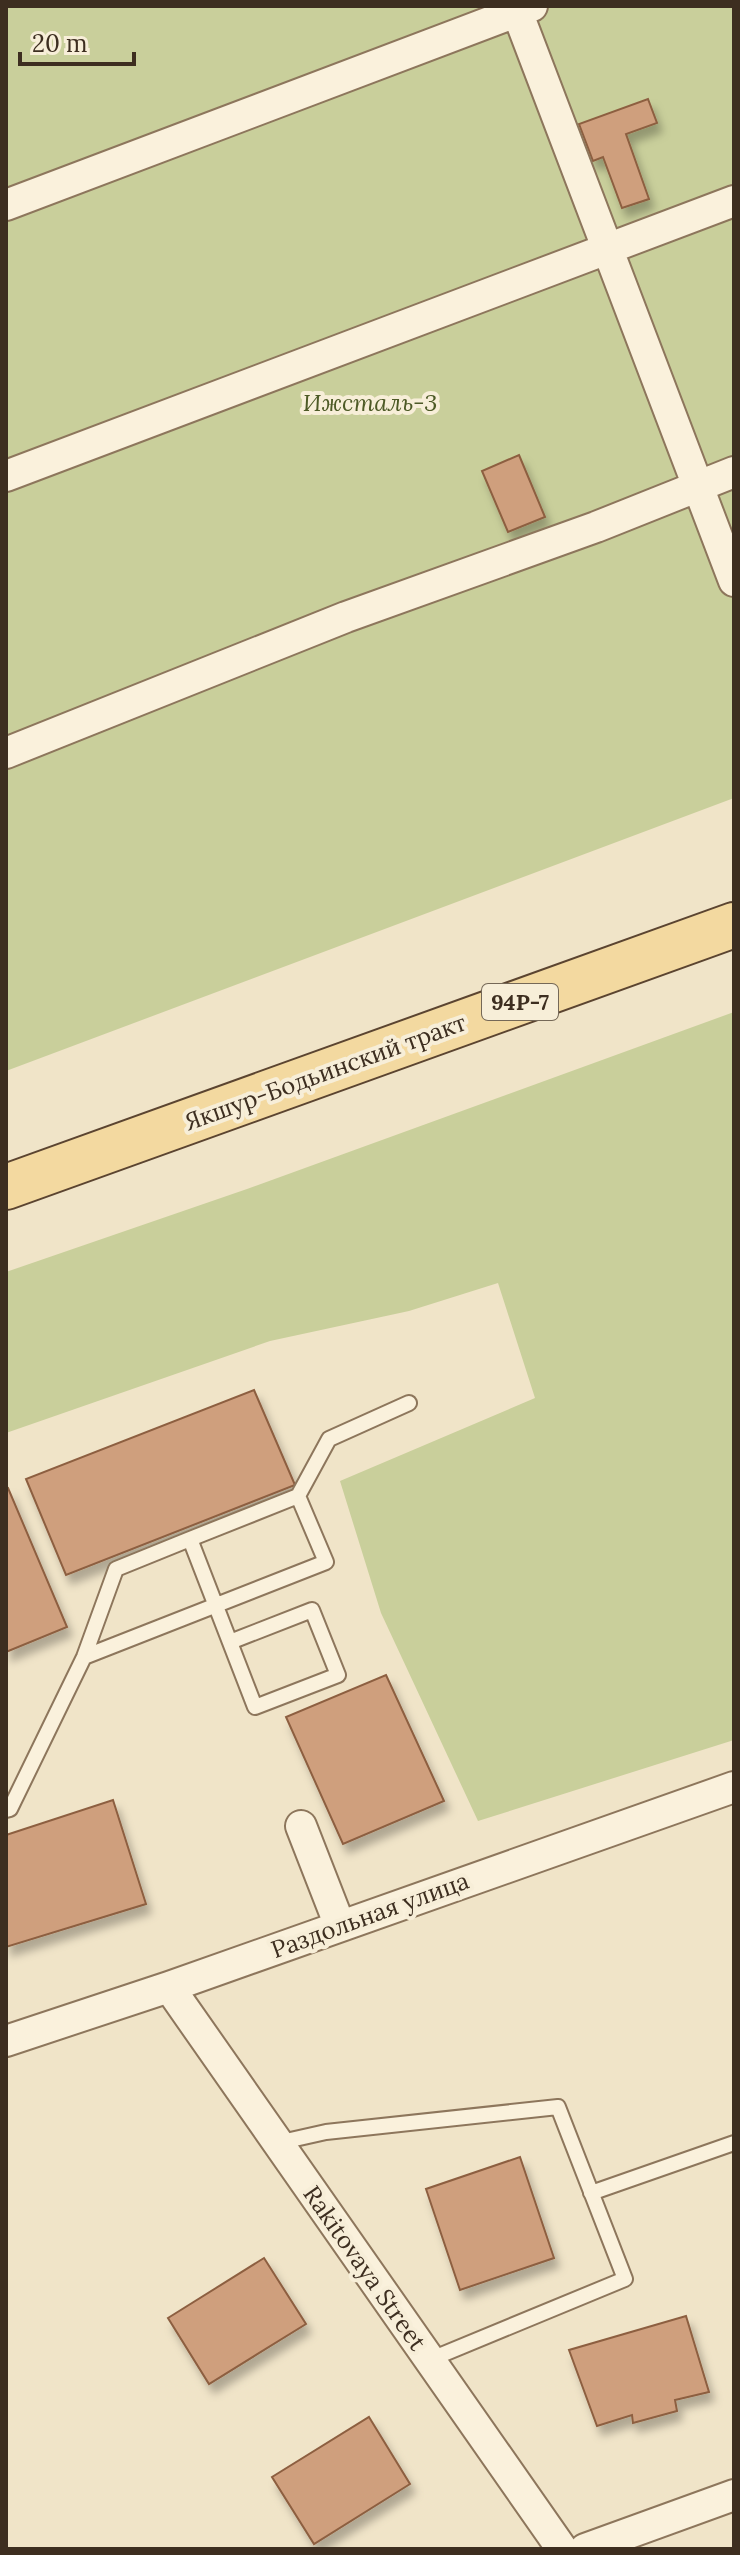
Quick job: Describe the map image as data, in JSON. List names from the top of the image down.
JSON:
{
  "streets": {
    "main road": ["94Р-7", "Якшур-Бодьинский тракт"],
    "street": ["Раздольная улица", "Rakitovaya Street"]
  },
  "crossings": [
    ["Раздольная улица", "Rakitovaya Street"]
  ],
  "parks": ["Ижсталь-3"],
  "scale_bar": "20 m"
}
